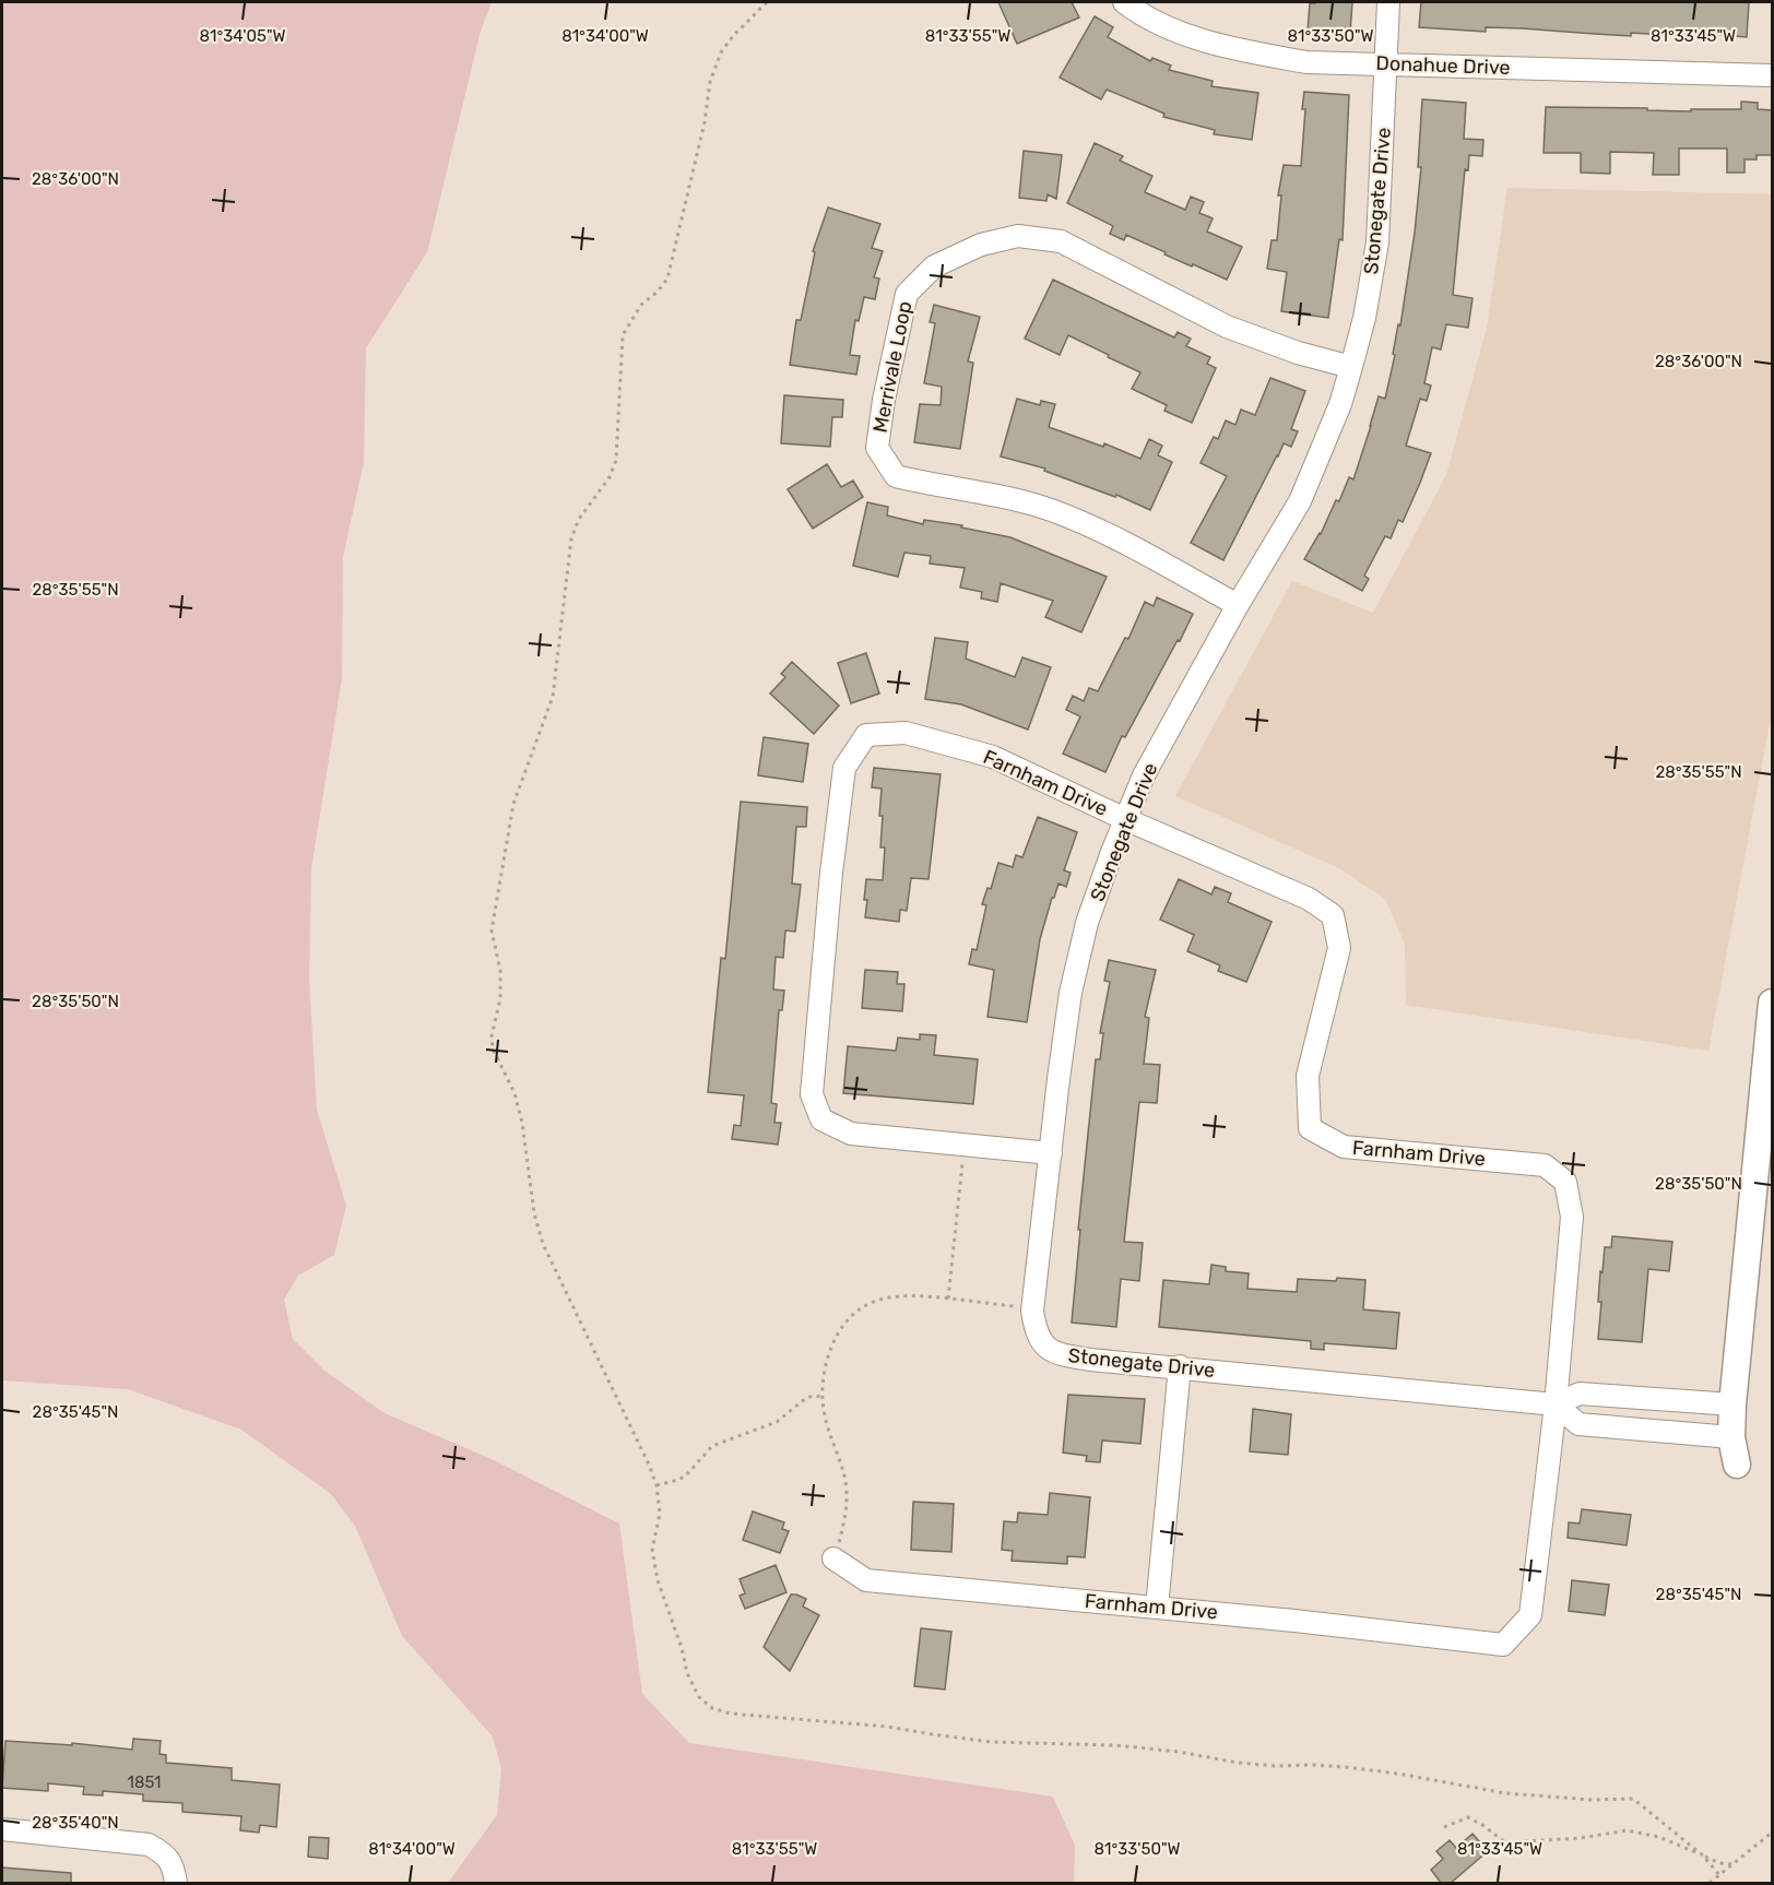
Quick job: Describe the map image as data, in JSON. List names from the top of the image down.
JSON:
{
  "streets": {
    "street": [
      "Donahue Drive",
      "Stonegate Drive",
      "Merrivale Loop",
      "Farnham Drive"
    ]
  },
  "crossings": [
    ["Donahue Drive", "Stonegate Drive"],
    ["Stonegate Drive", "Merrivale Loop"],
    ["Stonegate Drive", "Farnham Drive"]
  ],
  "house_numbers": ["1851"],
  "coordinates": [
    "81°34'05\"W",
    "81°34'00\"W",
    "81°33'55\"W",
    "81°33'50\"W",
    "81°33'45\"W",
    "28°36'00\"N",
    "28°35'55\"N",
    "28°35'50\"N",
    "28°35'45\"N",
    "28°35'40\"N"
  ]
}
